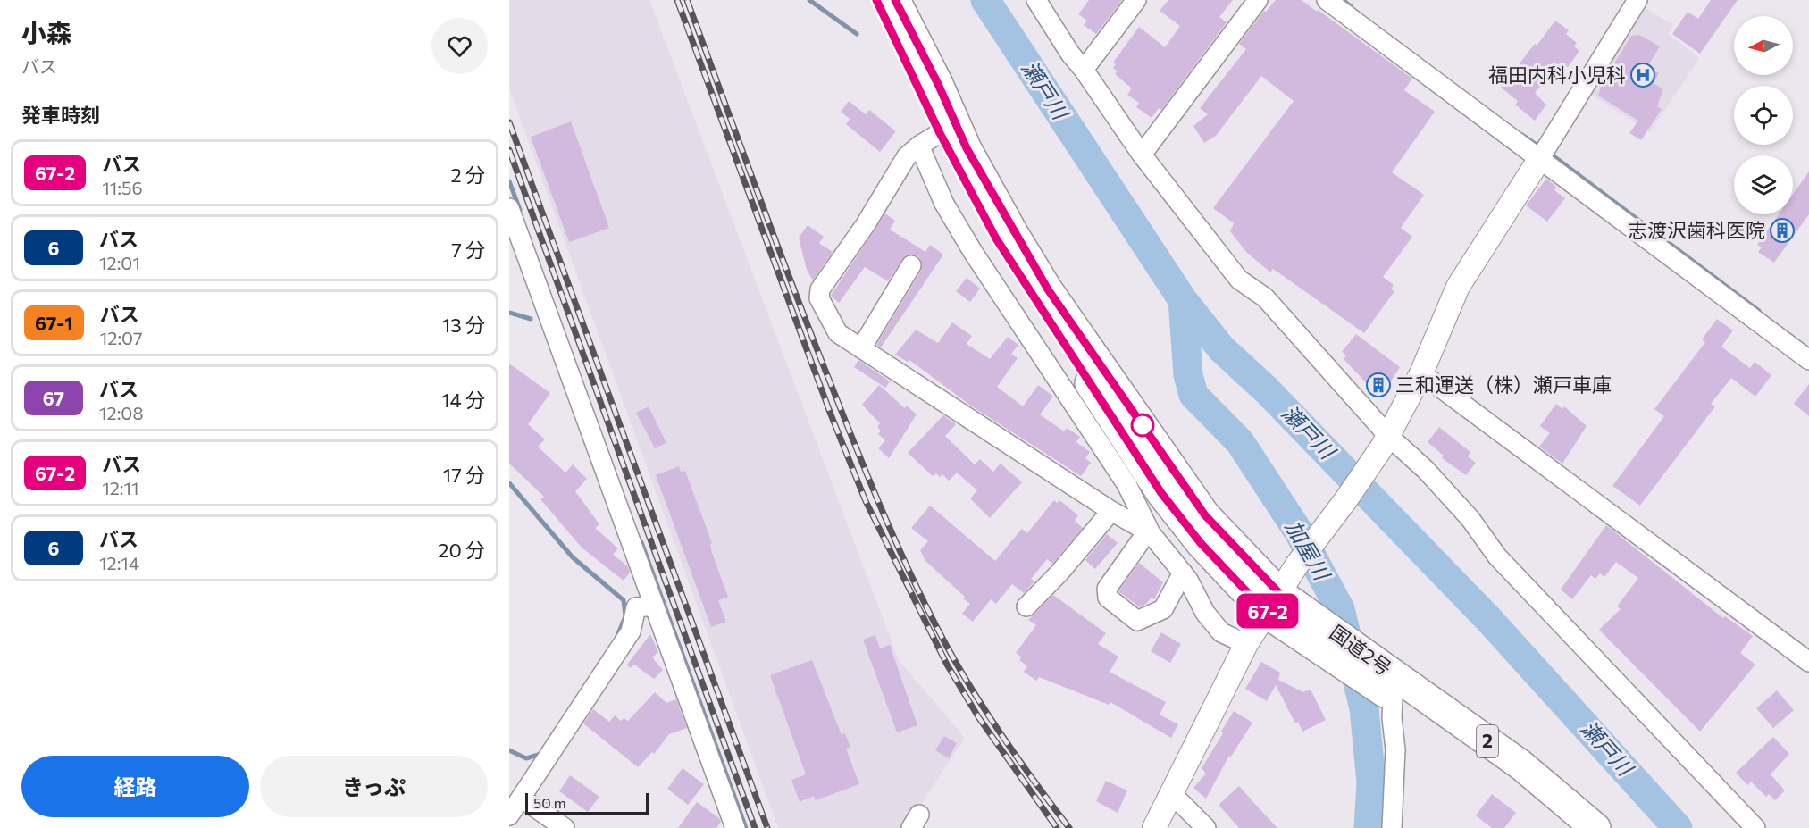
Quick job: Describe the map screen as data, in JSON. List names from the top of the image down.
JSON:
{
  "streets": {
    "highway": ["国道2号", "2"]
  },
  "water": ["瀬戸川", "加屋川"],
  "places": {
    "hospital": ["福田内科小児科"],
    "building": ["志渡沢歯科医院", "三和運送（株）瀬戸車庫"]
  },
  "lines": ["bus line 67-2"],
  "scale_bar": "50 m",
  "north": "left",
  "page": {
    "heading": [
      ["小森", "バス"],
      "発車時刻"
    ],
    "on_map": "67-2",
    "list": [
      {
        "mark": "67-2",
        "name": "バス",
        "note": "11:56",
        "value": "2 分"
      },
      {
        "mark": "6",
        "name": "バス",
        "note": "12:01",
        "value": "7 分"
      },
      {
        "mark": "67-1",
        "name": "バス",
        "note": "12:07",
        "value": "13 分"
      },
      {
        "mark": "67",
        "name": "バス",
        "note": "12:08",
        "value": "14 分"
      },
      {
        "mark": "67-2",
        "name": "バス",
        "note": "12:11",
        "value": "17 分"
      },
      {
        "mark": "6",
        "name": "バス",
        "note": "12:14",
        "value": "20 分"
      }
    ],
    "buttons": ["経路", "きっぷ"],
    "scale": "50 m"
  }
}
